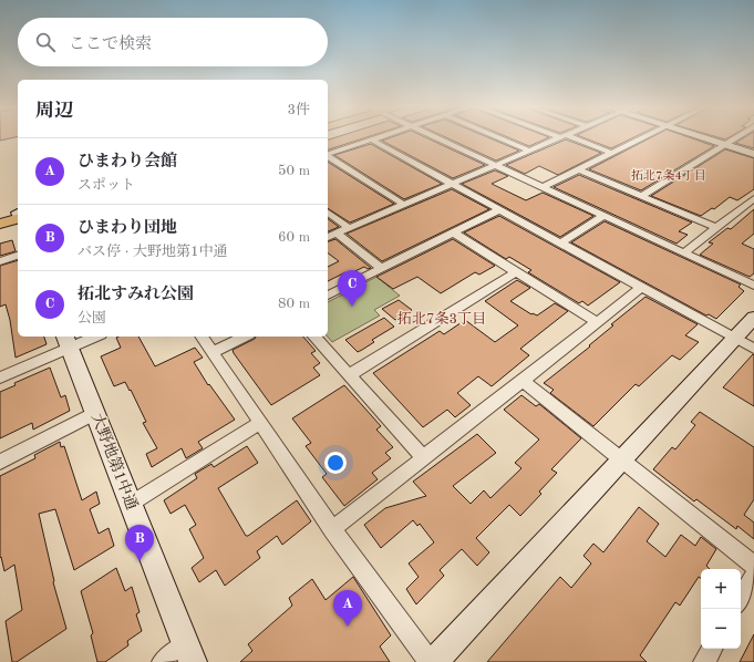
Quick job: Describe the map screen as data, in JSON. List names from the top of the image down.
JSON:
{
  "streets": {
    "street": ["大野地第1中通"]
  },
  "districts": ["拓北7条4丁目", "拓北7条3丁目"],
  "page": {
    "search": "ここで検索",
    "heading": ["周辺", "3件"],
    "list": [
      {
        "mark": "A",
        "name": "ひまわり会館",
        "note": "スポット",
        "value": "50 m"
      },
      {
        "mark": "B",
        "name": "ひまわり団地",
        "note": "バス停 · 大野地第1中通",
        "value": "60 m"
      },
      {
        "mark": "C",
        "name": "拓北すみれ公園",
        "note": "公園",
        "value": "80 m"
      }
    ],
    "pins": ["C", "B", "A"],
    "map_buttons": ["+", "−"]
  }
}
